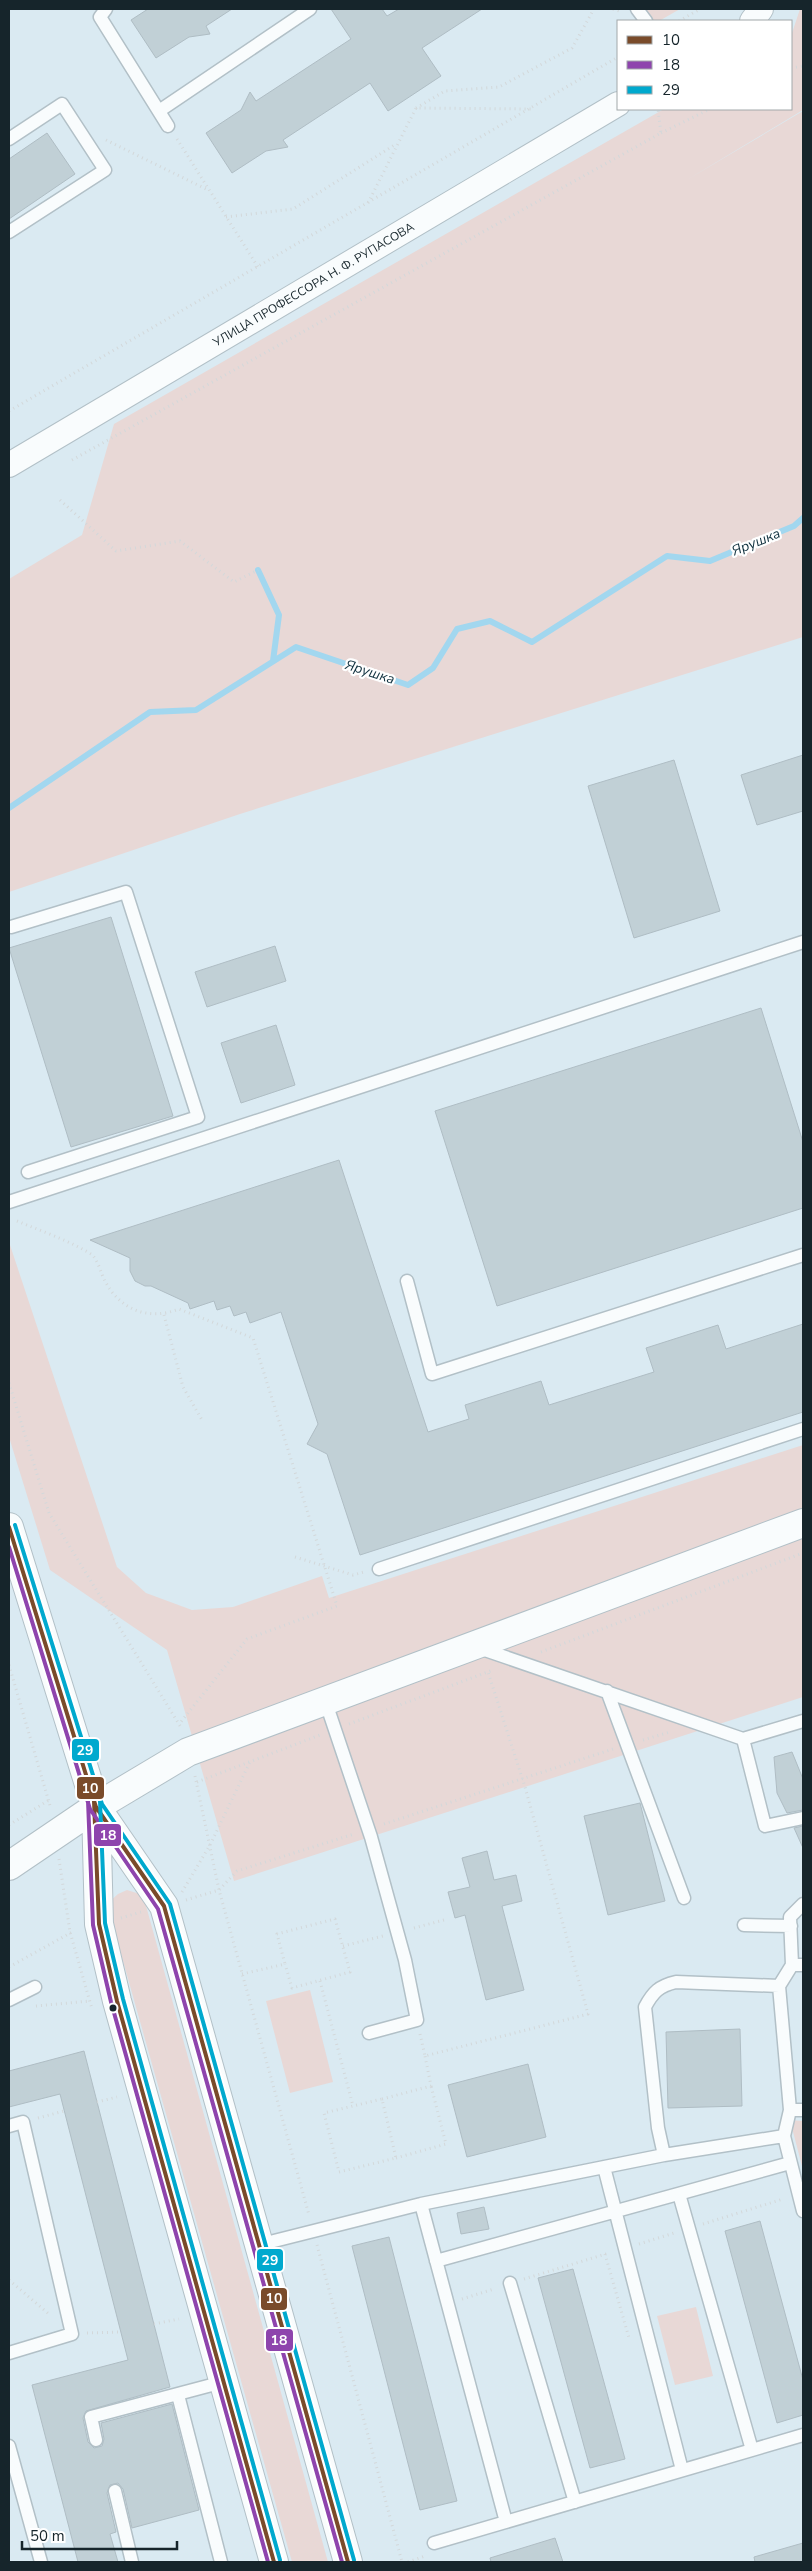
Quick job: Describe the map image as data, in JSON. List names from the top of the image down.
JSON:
{
  "streets": {
    "street": ["УЛИЦА ПРОФЕССОРА Н. Ф. РУПАСОВА"]
  },
  "water": ["Ярушка"],
  "lines": ["transit line 29", "transit line 10", "transit line 18"],
  "legend": ["10", "18", "29"],
  "scale_bar": "50 m"
}
